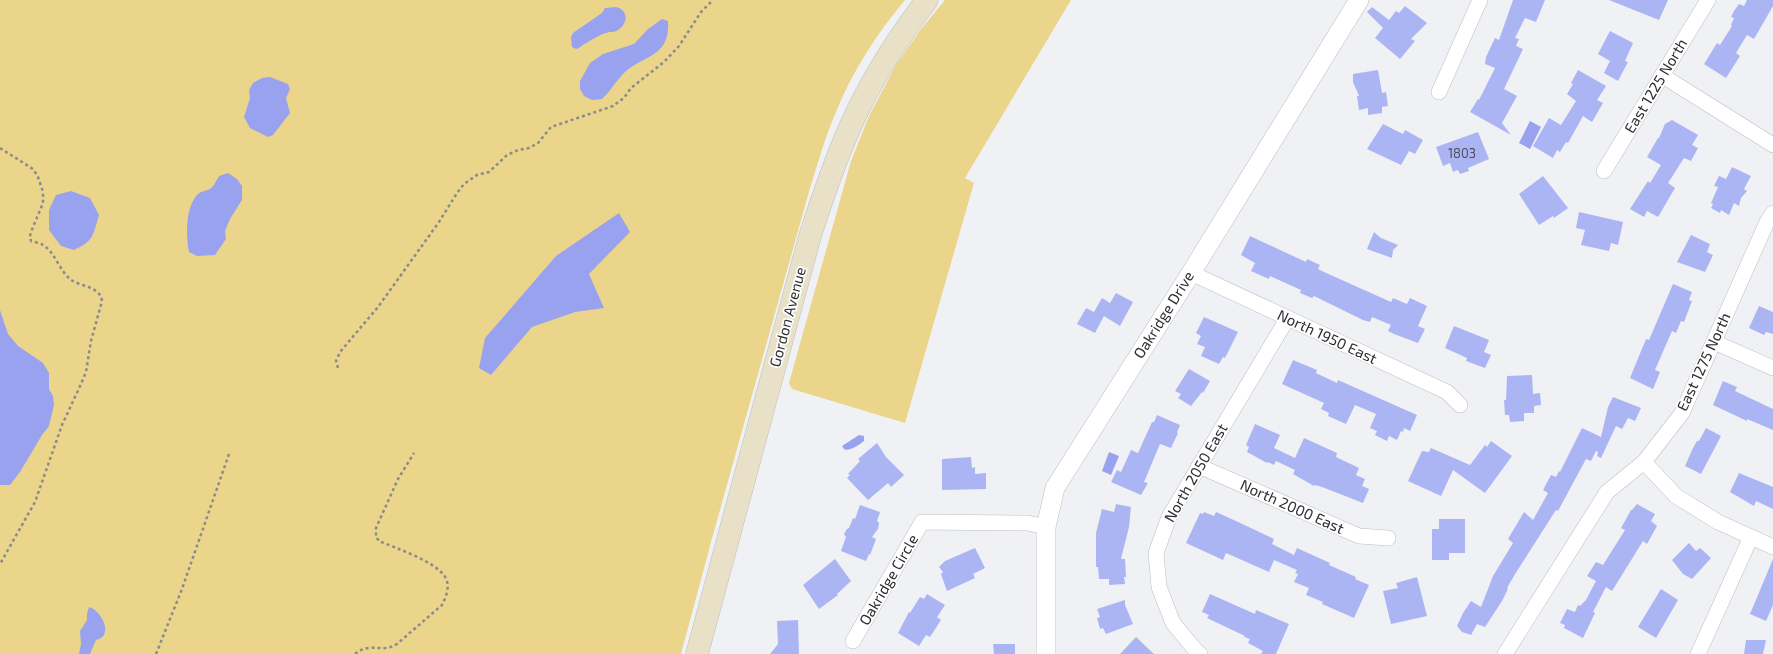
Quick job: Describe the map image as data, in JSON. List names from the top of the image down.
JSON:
{
  "streets": {
    "main road": ["Gordon Avenue"],
    "street": [
      "East 1225 North",
      "Oakridge Drive",
      "North 1950 East",
      "East 1275 North",
      "North 2050 East",
      "North 2000 East",
      "Oakridge Circle"
    ]
  },
  "crossings": [
    ["Oakridge Drive", "North 1950 East"],
    ["Oakridge Drive", "Oakridge Circle"],
    ["North 1950 East", "North 2050 East"],
    ["North 2050 East", "North 2000 East"]
  ],
  "house_numbers": ["1803"]
}
